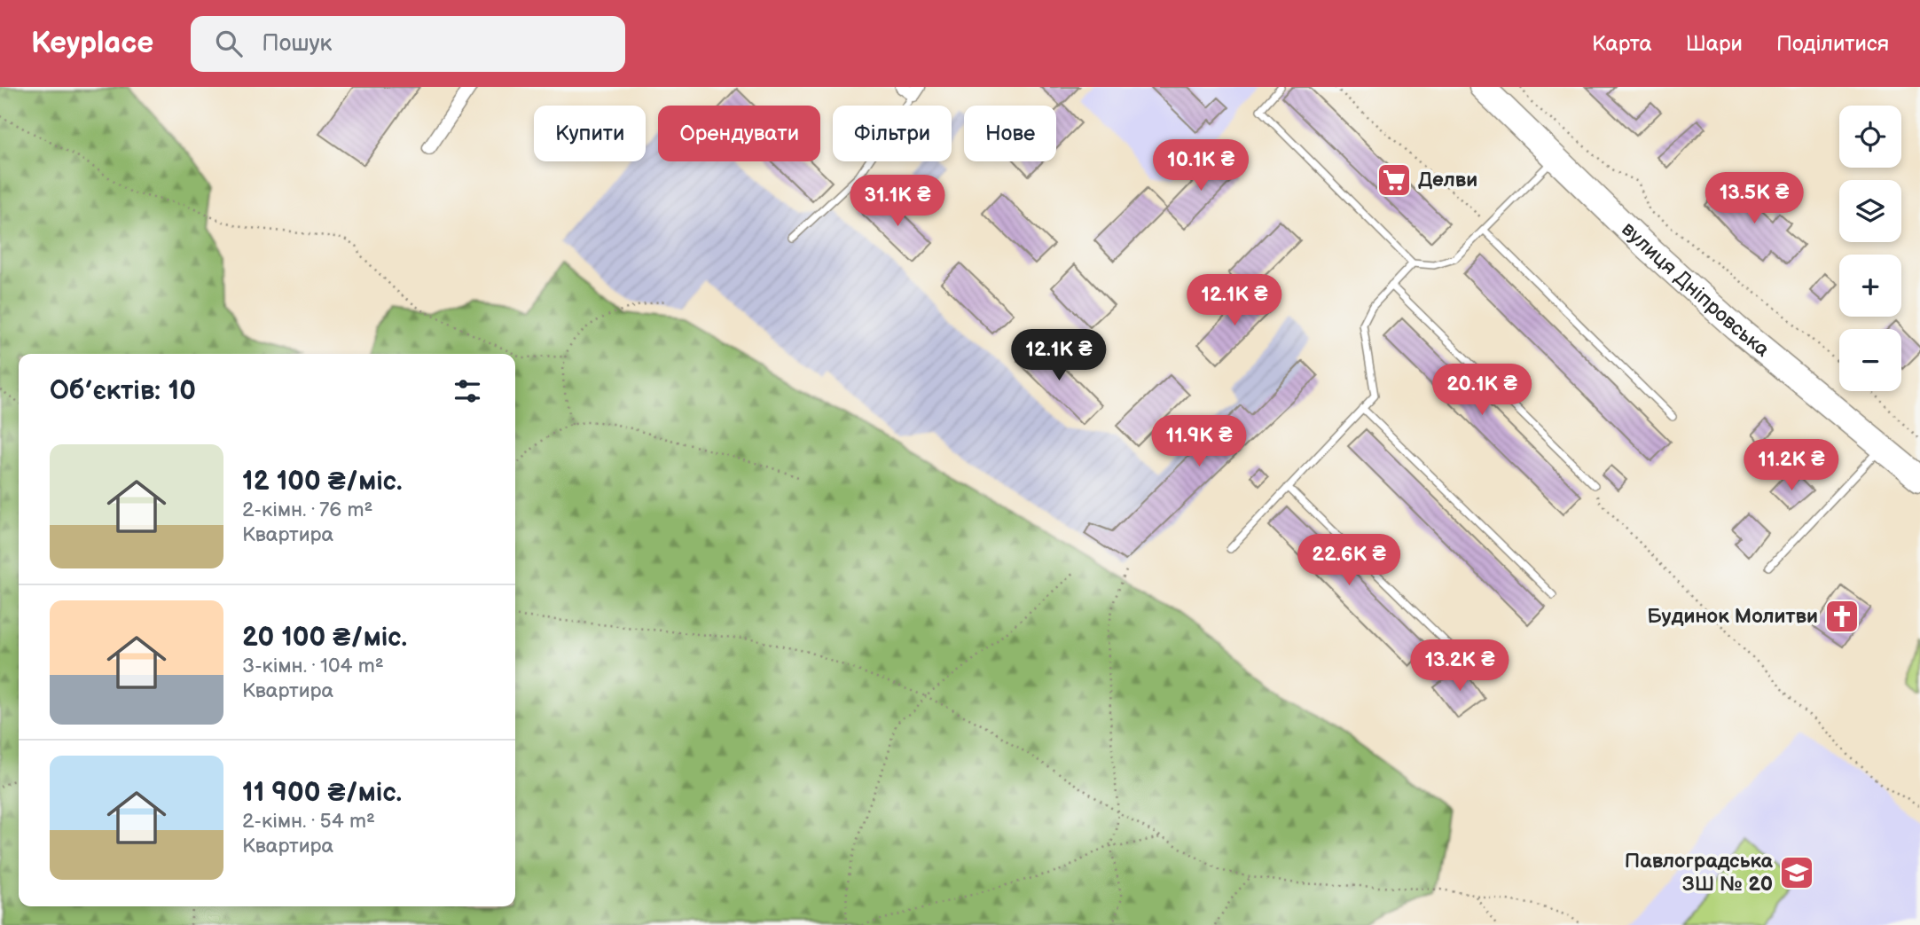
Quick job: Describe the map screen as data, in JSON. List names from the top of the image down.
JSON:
{
  "streets": {
    "highway": ["вулиця Дніпровська"]
  },
  "places": {
    "supermarket": ["Делви"],
    "church": ["Будинок Молитви"],
    "school or university": ["Павлоградська ЗШ № 20"]
  },
  "page": {
    "header": "Keyplace",
    "search": "Пошук",
    "nav": ["Карта", "Шари", "Поділитися"],
    "map_buttons": ["+", "−"],
    "chip": [
      "Купити",
      "Орендувати",
      "Фільтри",
      "Нове"
    ],
    "price": [
      "10.1K ₴",
      "13.5K ₴",
      "31.1K ₴",
      "12.1K ₴",
      "12.1K ₴",
      "20.1K ₴",
      "11.9K ₴",
      "11.2K ₴",
      "22.6K ₴",
      "13.2K ₴"
    ],
    "heading": "Об’єктів: 10",
    "list": [
      {
        "name": "12 100 ₴/міс.",
        "note": "2-кімн. · 76 m² · Квартира"
      },
      {
        "name": "20 100 ₴/міс.",
        "note": "3-кімн. · 104 m² · Квартира"
      },
      {
        "name": "11 900 ₴/міс.",
        "note": "2-кімн. · 54 m² · Квартира"
      }
    ]
  }
}
